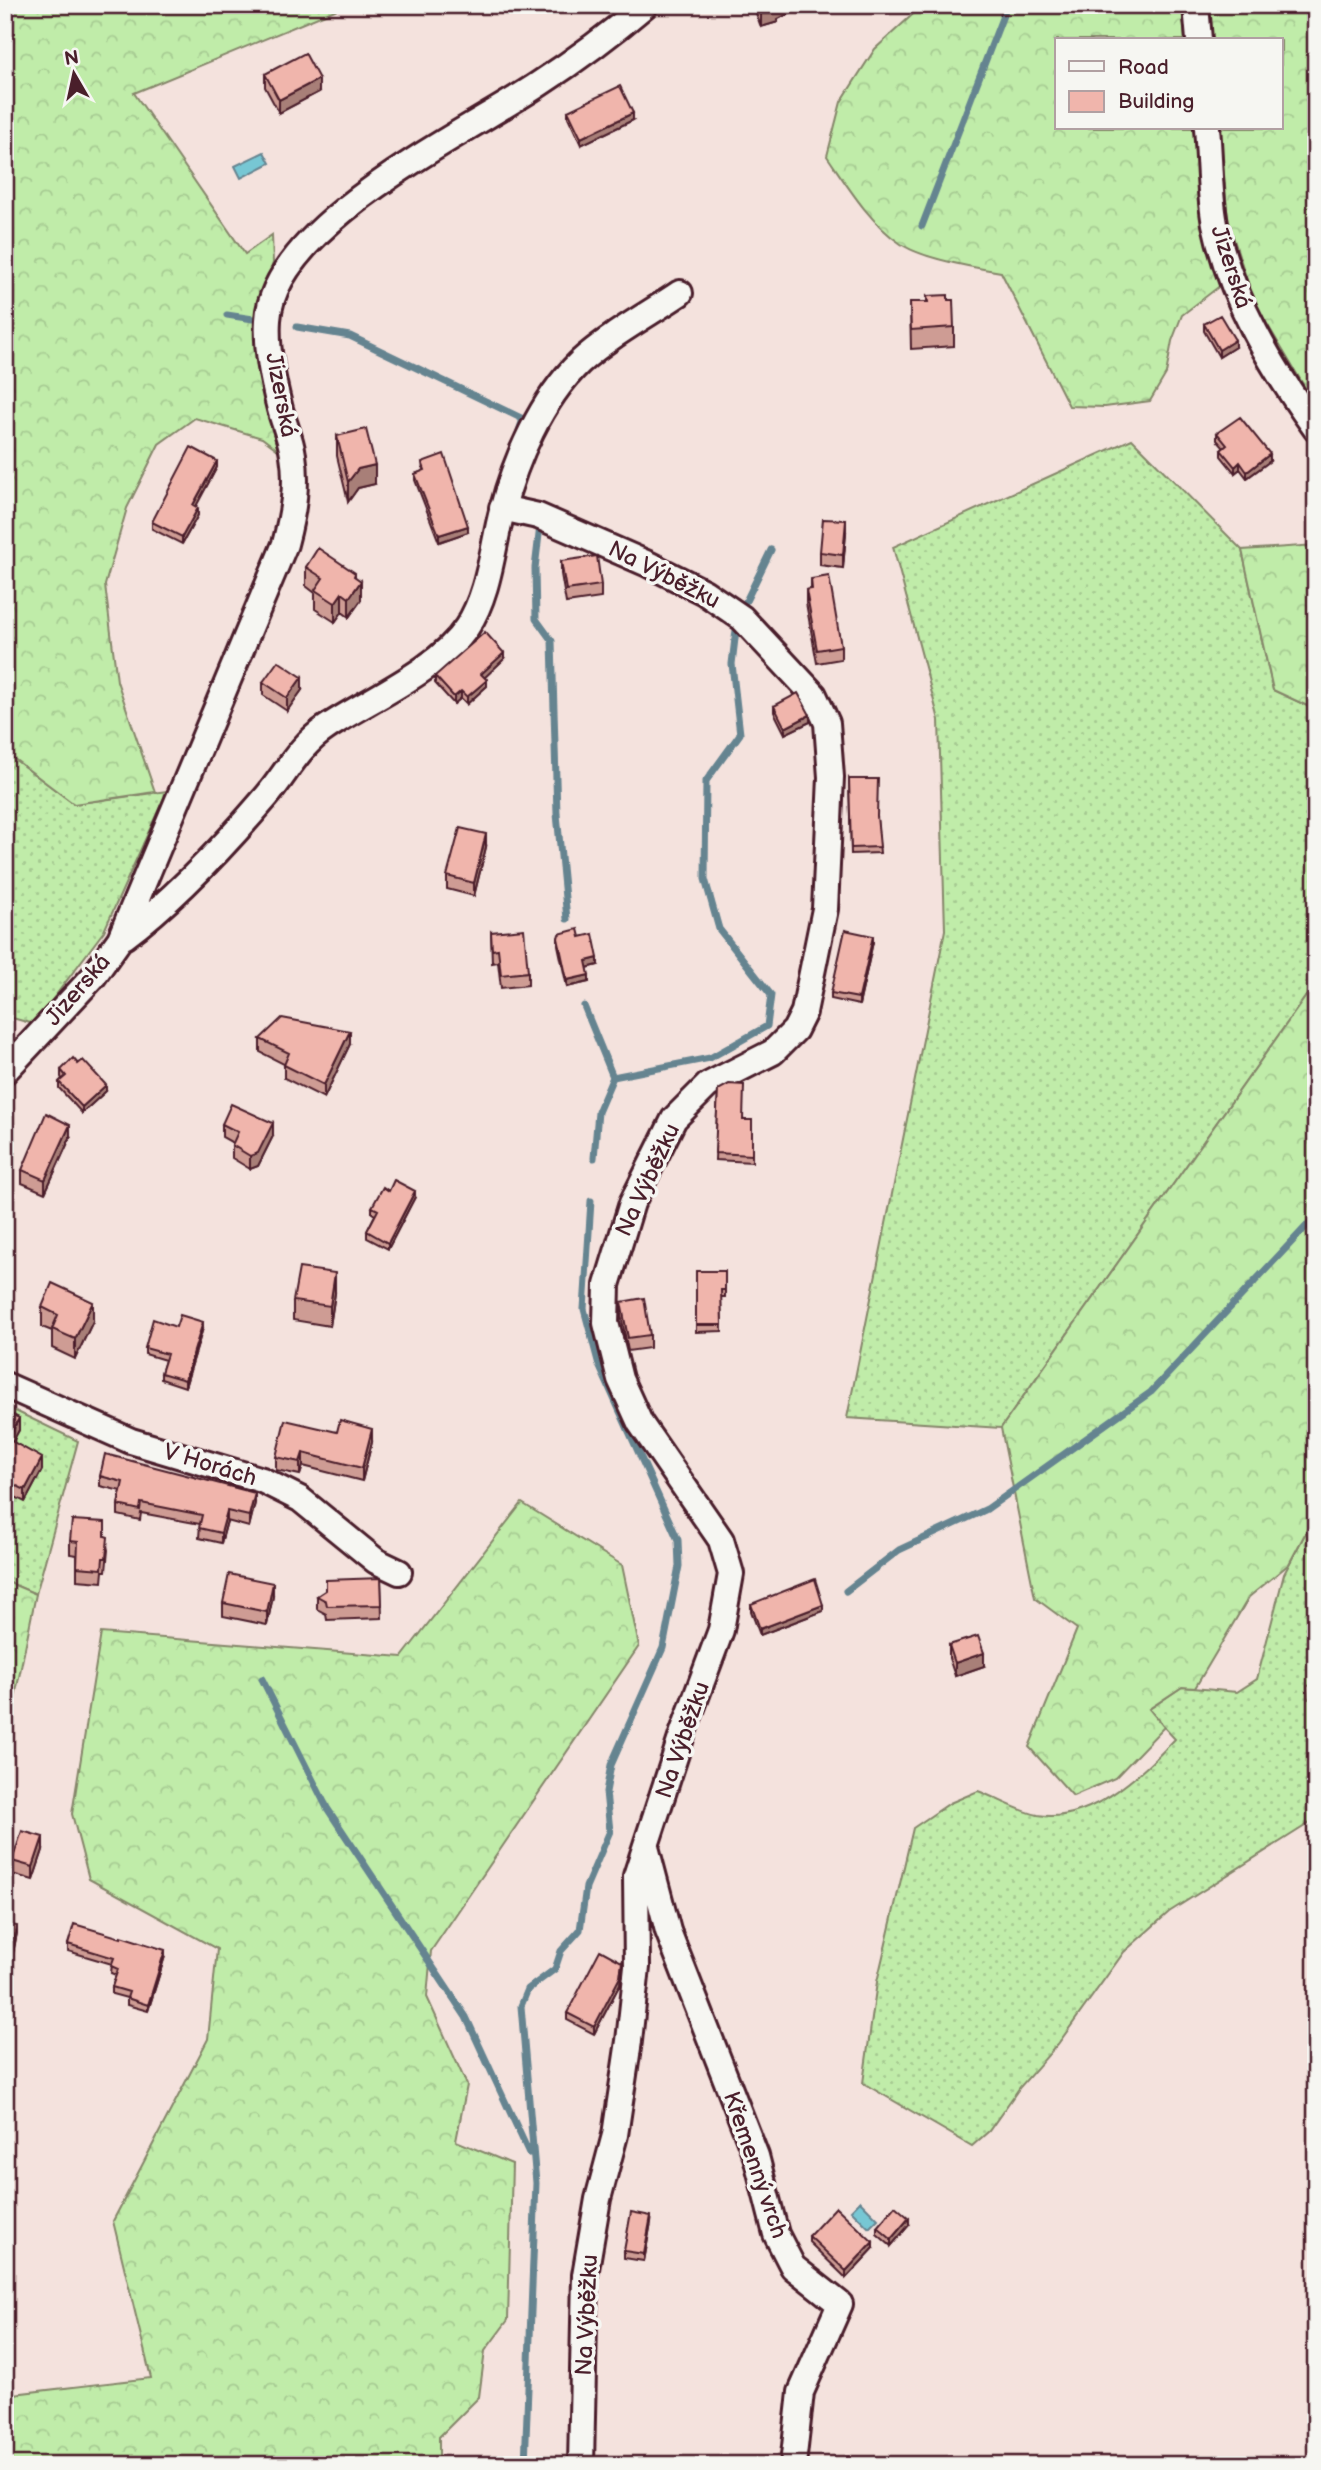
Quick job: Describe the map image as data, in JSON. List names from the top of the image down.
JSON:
{
  "streets": {
    "street": [
      "Jizerská",
      "Na Výběžku",
      "V Horách",
      "Křemenný vrch"
    ]
  },
  "crossings": [
    ["Jizerská", "Na Výběžku"],
    ["Na Výběžku", "Křemenný vrch"]
  ],
  "legend": ["Road", "Building"],
  "north": "top"
}
